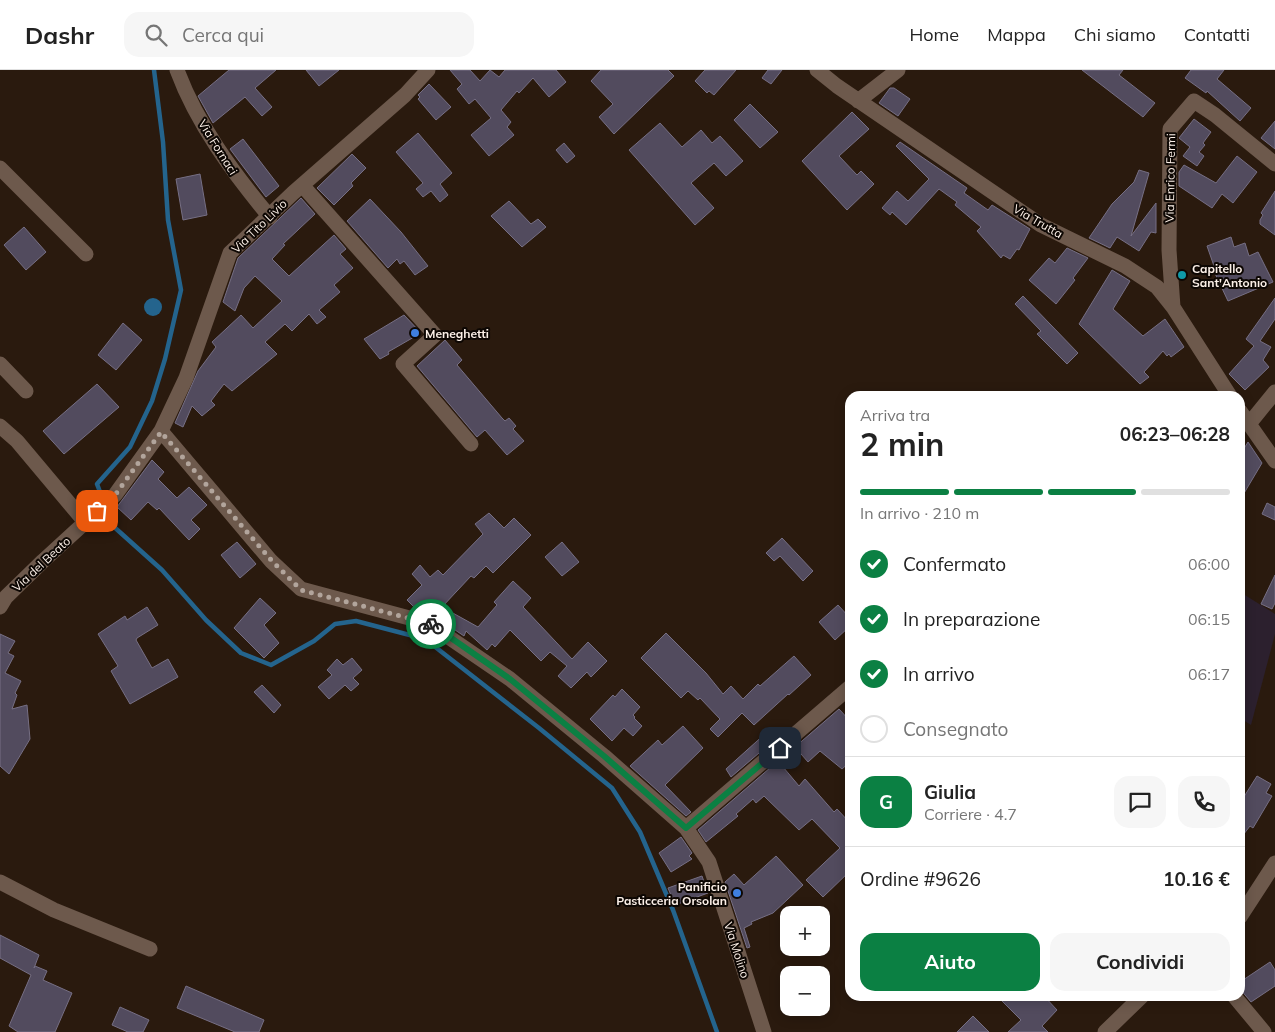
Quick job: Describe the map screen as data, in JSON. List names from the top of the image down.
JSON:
{
  "streets": {
    "street": [
      "Via Fornaci",
      "Via Enrico Fermi",
      "Via Trutta",
      "Via Tito Livio",
      "Via del Beato",
      "Via Molino"
    ]
  },
  "crossings": [
    ["Via Fornaci", "Via Tito Livio"],
    ["Via Enrico Fermi", "Via Trutta"],
    ["Via Tito Livio", "Via del Beato"],
    ["Via Tito Livio", "Via Molino"],
    ["Via del Beato", "Via Molino"]
  ],
  "places": ["Capitello Sant'Antonio", "Meneghetti", "Panificio Pasticceria Orsolan"],
  "page": {
    "header": "Dashr",
    "search": "Cerca qui",
    "nav": [
      "Home",
      "Mappa",
      "Chi siamo",
      "Contatti"
    ],
    "heading": ["2 min", "Arriva tra", "06:23–06:28"],
    "panel": [
      "Giulia",
      "Corriere · 4.7",
      "Ordine #9626",
      "10.16 €"
    ],
    "bar": "In arrivo · 210 m",
    "list": [
      ["Confermato", "06:00"],
      ["In preparazione", "06:15"],
      ["In arrivo", "06:17"],
      "Consegnato"
    ],
    "round": "G",
    "map_buttons": ["+", "−"],
    "buttons": ["Aiuto", "Condividi"]
  }
}
